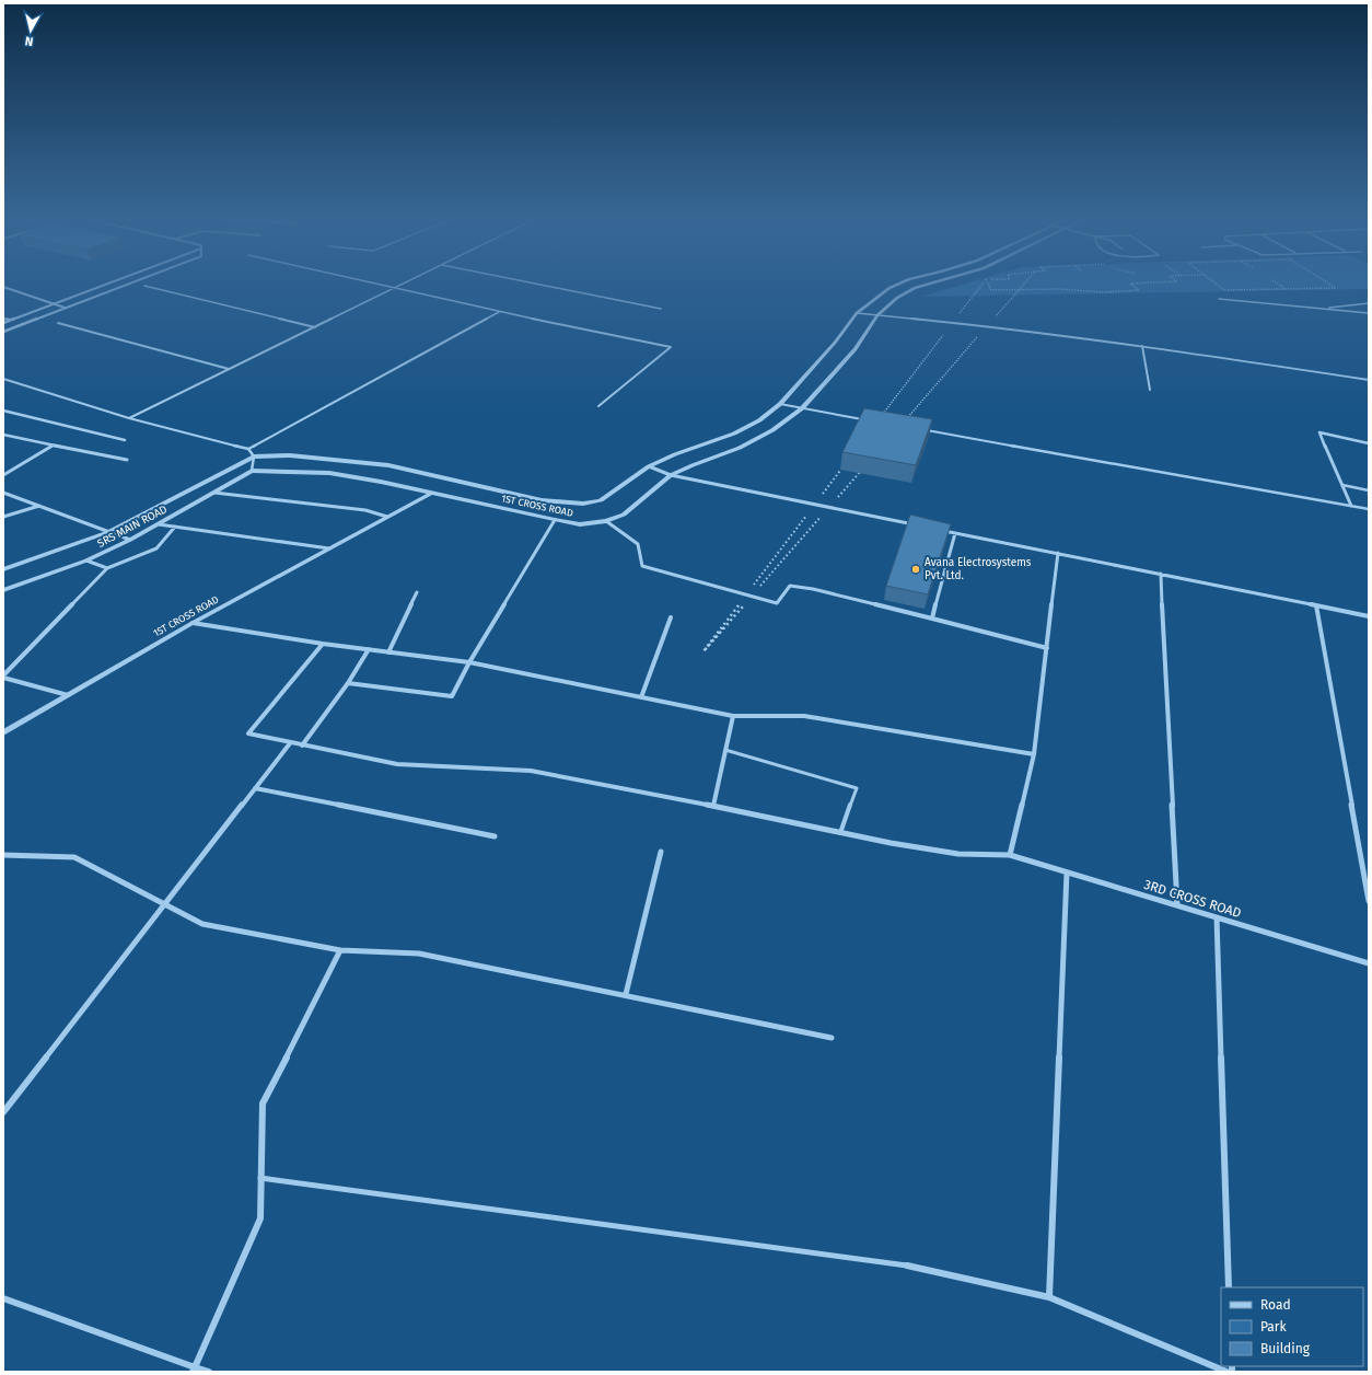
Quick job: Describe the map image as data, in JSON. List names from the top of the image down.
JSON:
{
  "streets": {
    "street": ["1ST CROSS ROAD", "SRS MAIN ROAD", "3RD CROSS ROAD"]
  },
  "places": ["Avana Electrosystems Pvt. Ltd."],
  "legend": ["Road", "Park", "Building"],
  "north": "bottom"
}
